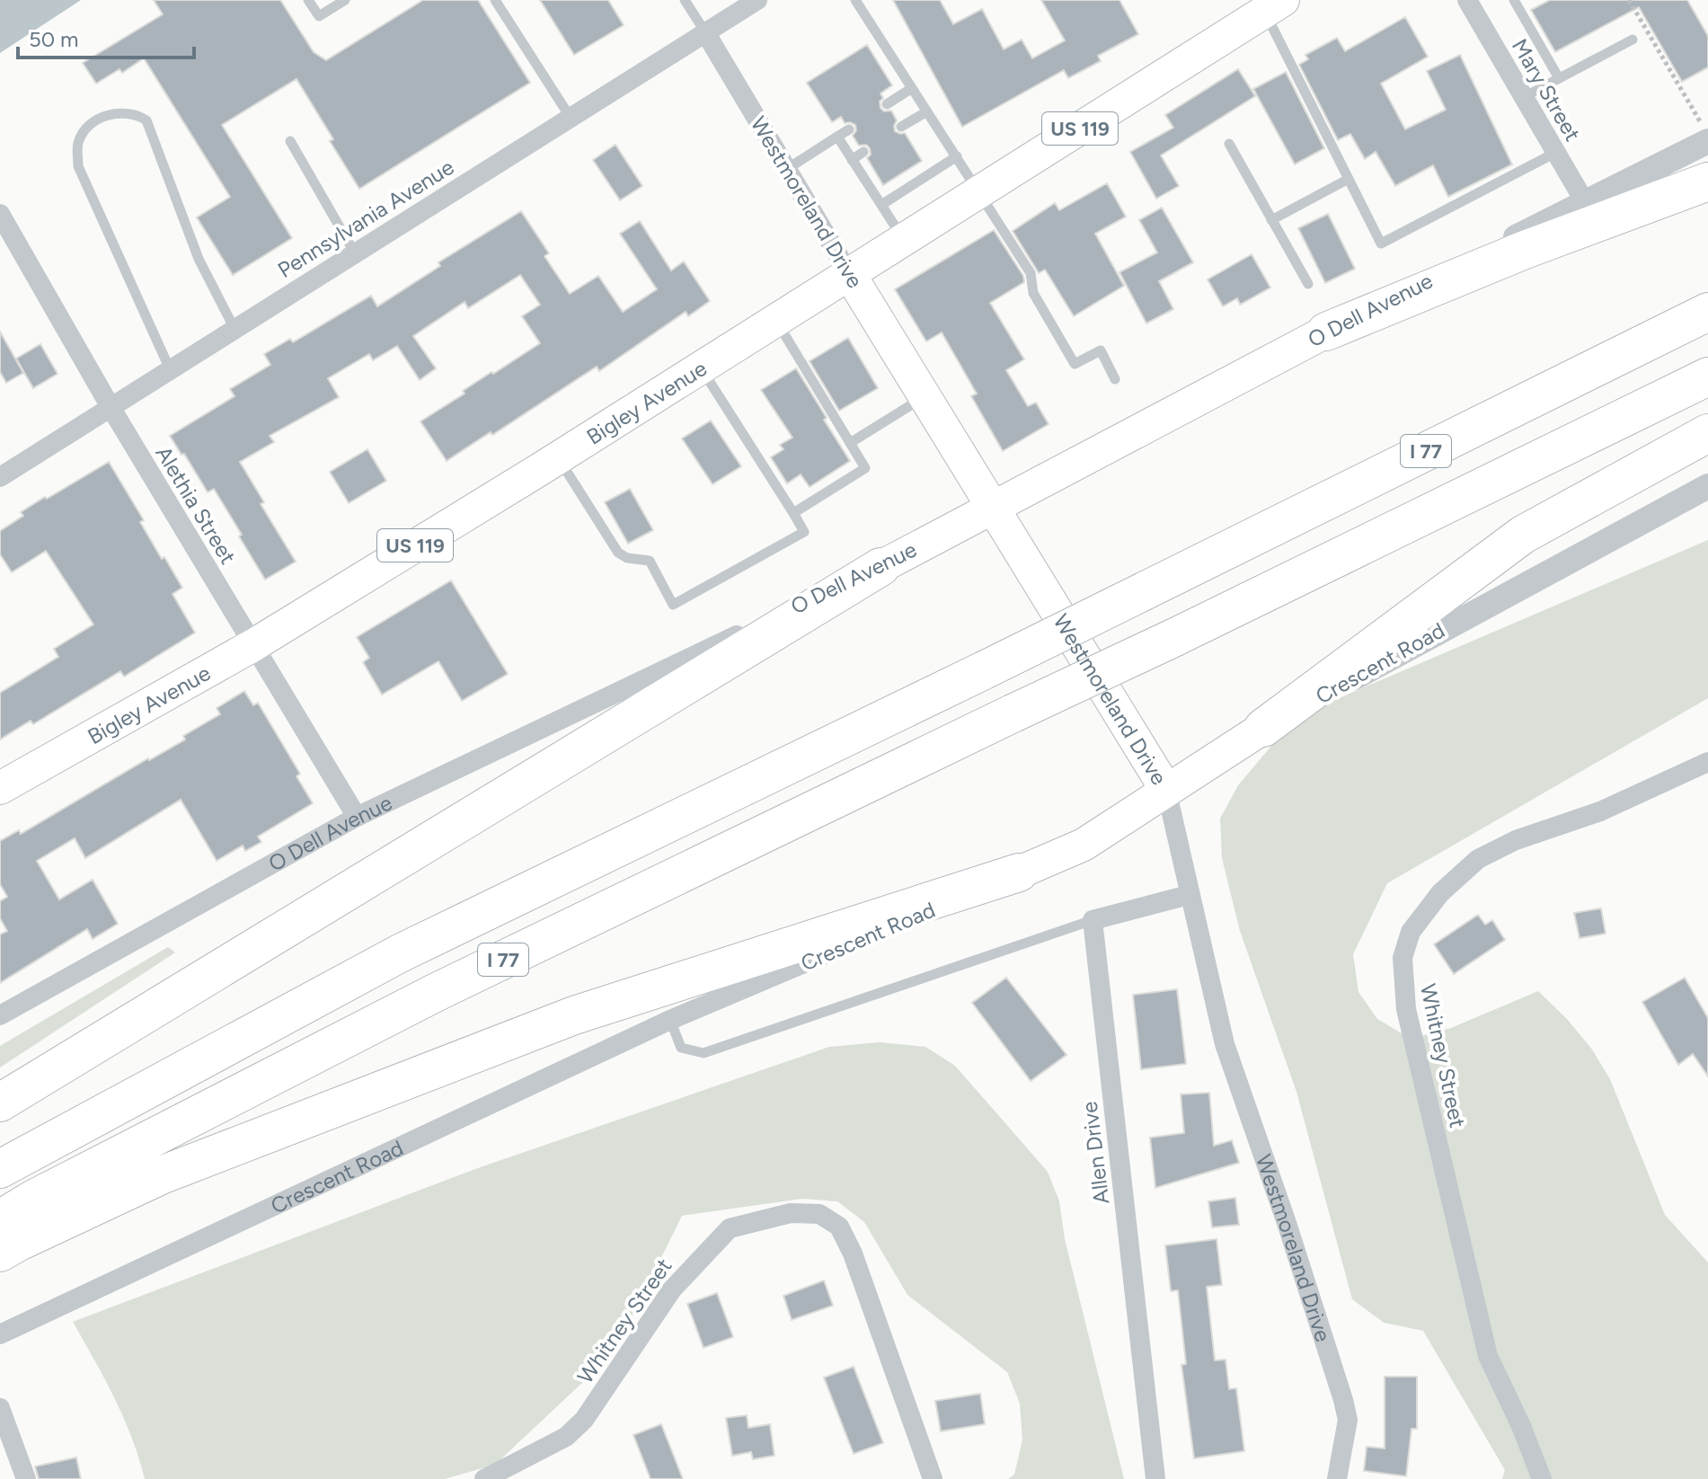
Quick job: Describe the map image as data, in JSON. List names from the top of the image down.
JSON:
{
  "streets": {
    "highway": ["I 77"],
    "main road": [
      "US 119",
      "Westmoreland Drive",
      "O Dell Avenue",
      "Bigley Avenue",
      "Crescent Road"
    ],
    "street": [
      "Mary Street",
      "Pennsylvania Avenue",
      "Alethia Street",
      "Whitney Street",
      "Allen Drive"
    ]
  },
  "crossings": [
    ["Mary Street", "O Dell Avenue"],
    ["Westmoreland Drive", "Pennsylvania Avenue"],
    ["Westmoreland Drive", "O Dell Avenue"],
    ["Westmoreland Drive", "Bigley Avenue"],
    ["Westmoreland Drive", "Crescent Road"],
    ["Pennsylvania Avenue", "Alethia Street"],
    ["O Dell Avenue", "Alethia Street"],
    ["Bigley Avenue", "Alethia Street"]
  ],
  "scale_bar": "50 m"
}
